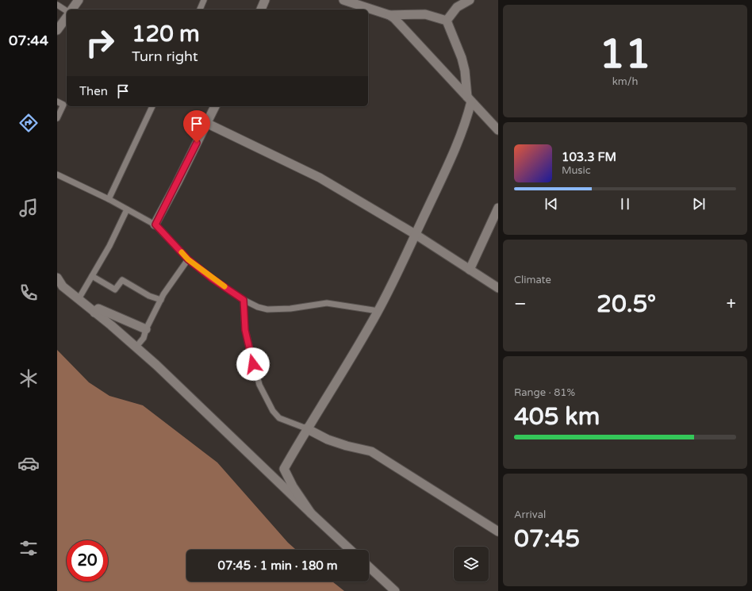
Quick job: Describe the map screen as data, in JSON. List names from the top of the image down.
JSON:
{
  "page": {
    "tabs": "07:44",
    "tile": [
      ["11", "km/h"],
      "Climate",
      ["Range · 81%", "405 km"],
      ["Arrival", "07:45"]
    ],
    "turn": ["120 m", "Turn right"],
    "then": "Then",
    "song": ["103.3 FM", "Music"],
    "heat": ["−", "20.5°", "+"],
    "limit": "20",
    "trip": "07:45 · 1 min · 180 m"
  }
}
